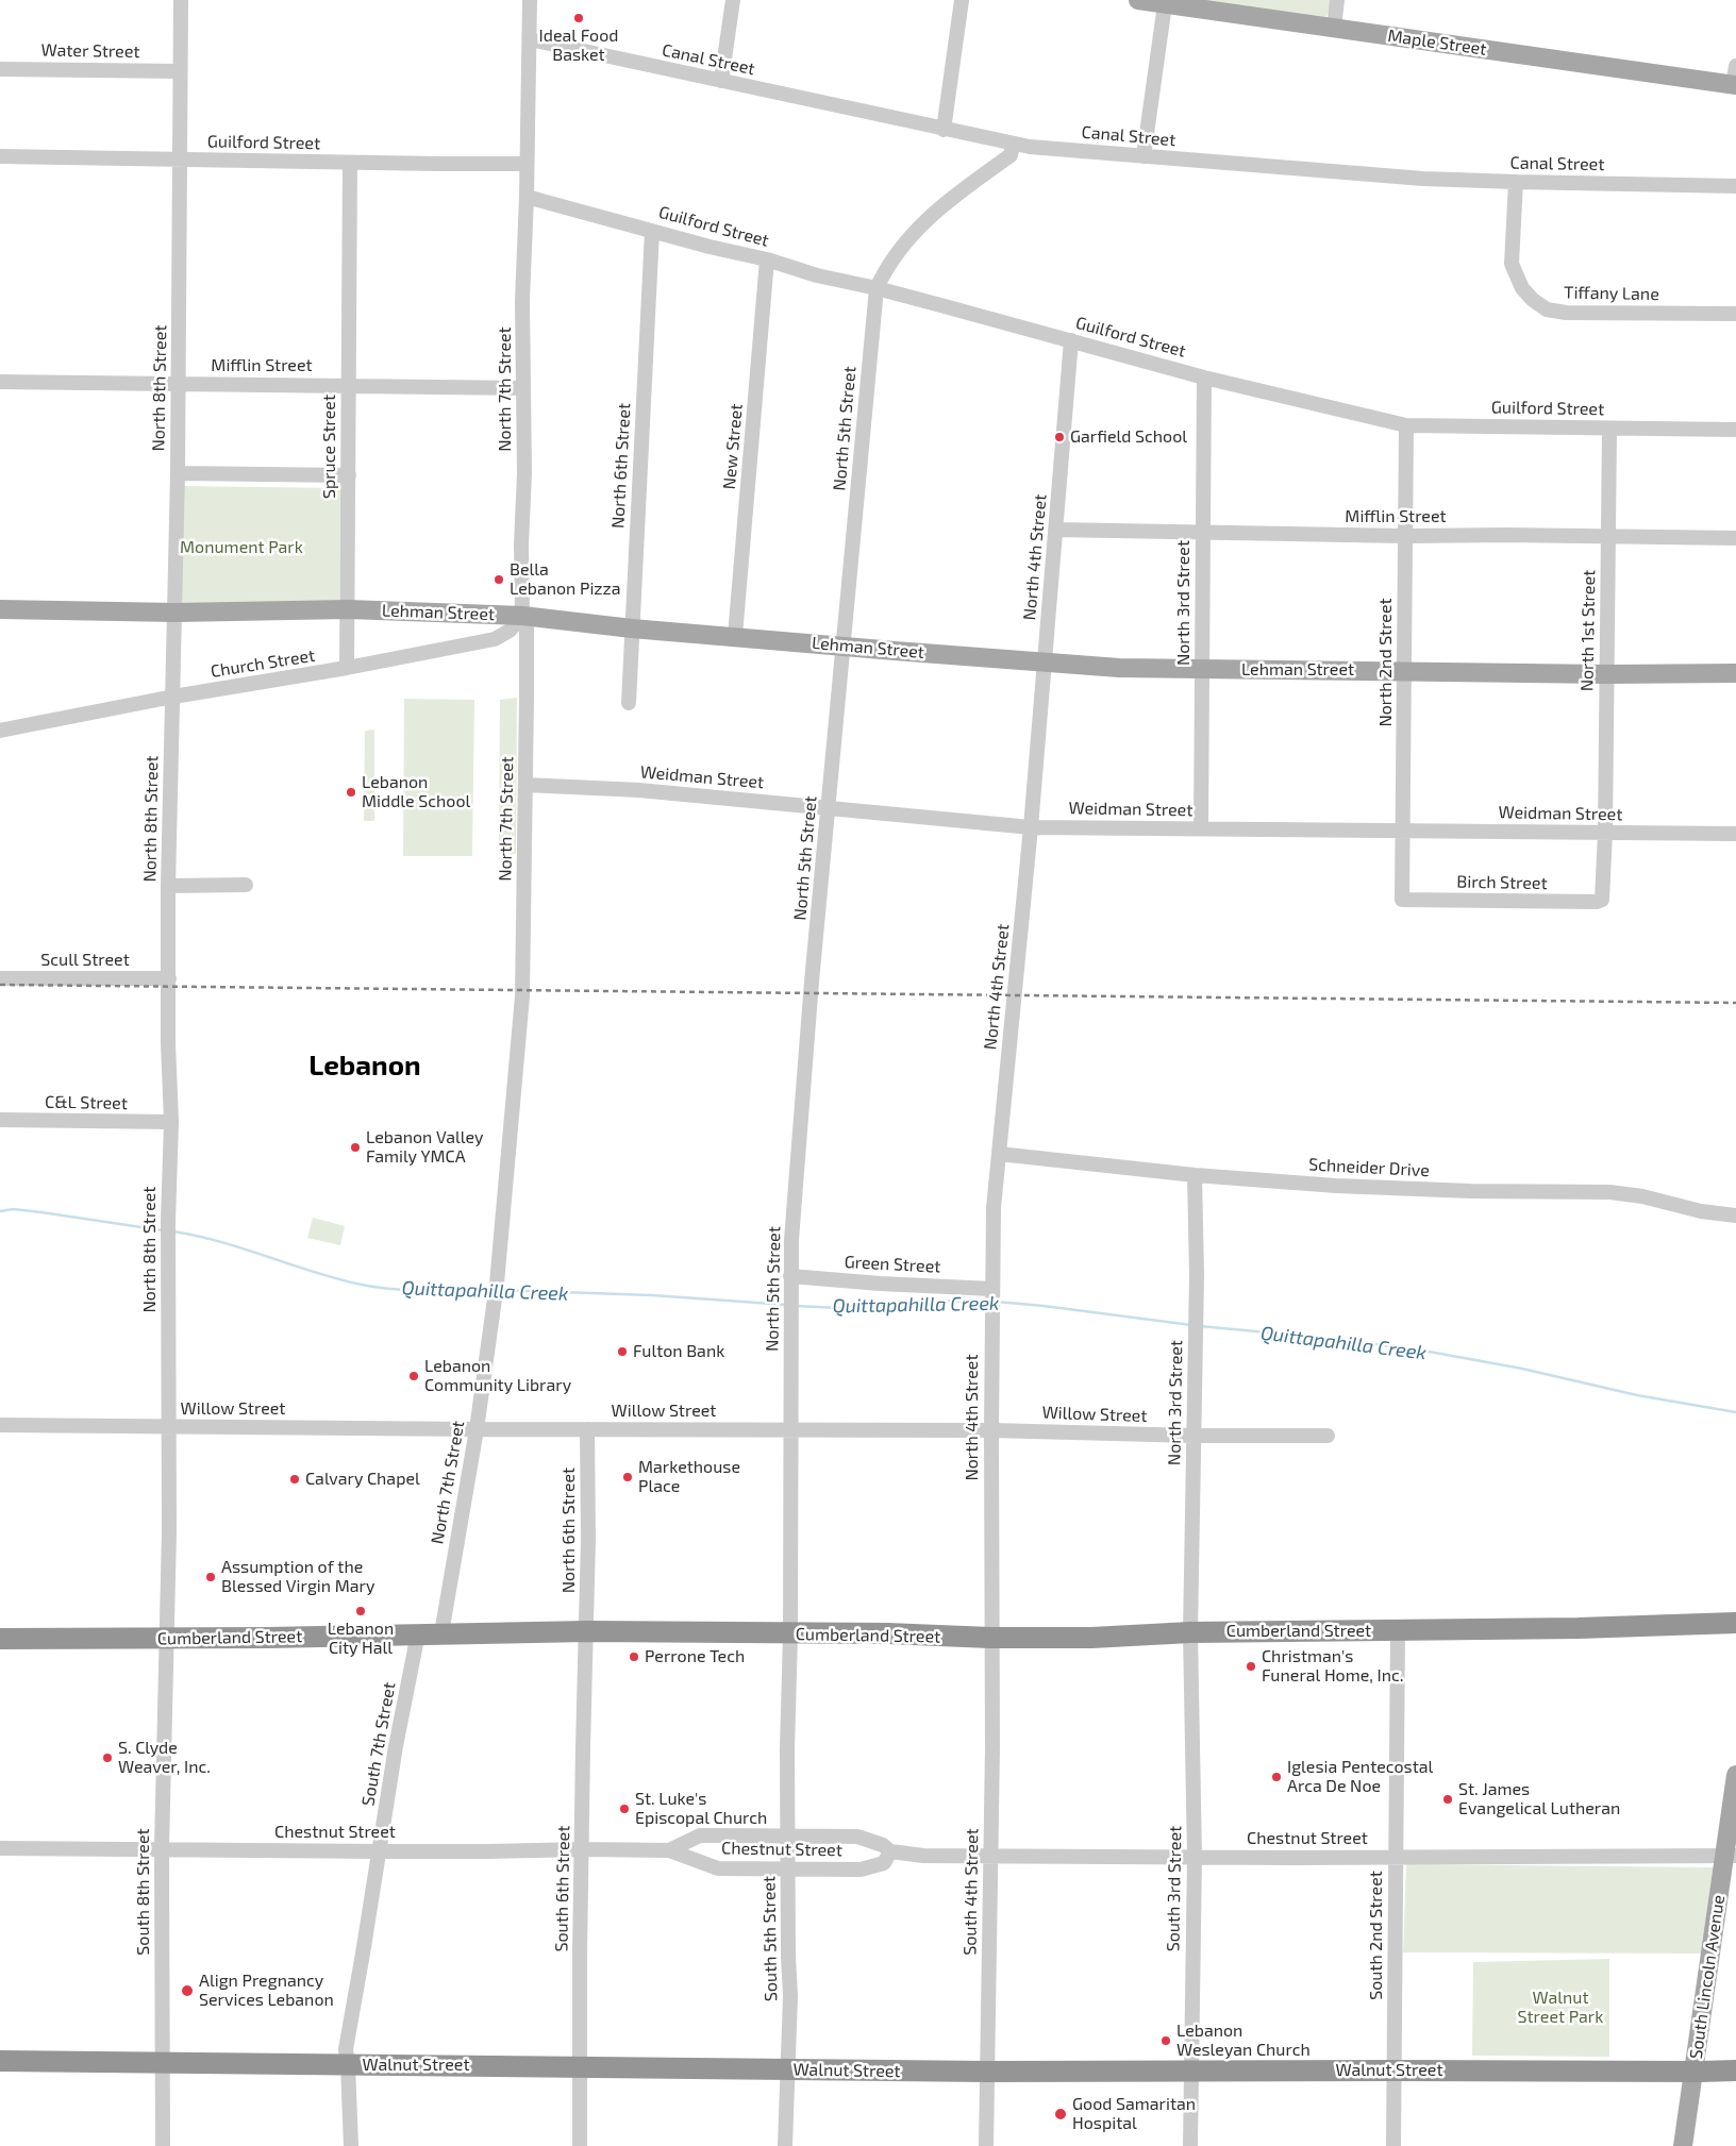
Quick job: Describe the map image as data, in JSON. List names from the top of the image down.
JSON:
{
  "streets": {
    "highway": ["Cumberland Street", "Walnut Street"],
    "main road": ["Maple Street", "Lehman Street", "South Lincoln Avenue"],
    "street": [
      "Water Street",
      "Canal Street",
      "Guilford Street",
      "Tiffany Lane",
      "Mifflin Street",
      "North 8th Street",
      "North 7th Street",
      "North 5th Street",
      "Spruce Street",
      "New Street",
      "North 6th Street",
      "North 4th Street",
      "North 3rd Street",
      "North 1st Street",
      "North 2nd Street",
      "Church Street",
      "Weidman Street",
      "Birch Street",
      "Scull Street",
      "C&L Street",
      "Schneider Drive",
      "Green Street",
      "Willow Street",
      "South 7th Street",
      "Chestnut Street",
      "South 6th Street",
      "South 3rd Street",
      "South 8th Street",
      "South 4th Street",
      "South 2nd Street",
      "South 5th Street"
    ]
  },
  "crossings": [
    ["Water Street", "North 8th Street"],
    ["Canal Street", "Tiffany Lane"],
    ["Canal Street", "North 7th Street"],
    ["Canal Street", "North 5th Street"],
    ["Guilford Street", "North 8th Street"],
    ["Guilford Street", "North 7th Street"],
    ["Guilford Street", "North 5th Street"],
    ["Guilford Street", "Spruce Street"],
    ["Guilford Street", "New Street"],
    ["Guilford Street", "North 6th Street"],
    ["Guilford Street", "North 4th Street"],
    ["Guilford Street", "North 3rd Street"],
    ["Guilford Street", "North 1st Street"],
    ["Guilford Street", "North 2nd Street"],
    ["Mifflin Street", "North 8th Street"],
    ["Mifflin Street", "North 7th Street"],
    ["Mifflin Street", "Spruce Street"],
    ["Mifflin Street", "North 4th Street"],
    ["Mifflin Street", "North 3rd Street"],
    ["Mifflin Street", "North 1st Street"],
    ["Mifflin Street", "North 2nd Street"],
    ["North 8th Street", "Lehman Street"],
    ["North 8th Street", "Church Street"],
    ["North 8th Street", "Scull Street"],
    ["North 8th Street", "C&L Street"],
    ["North 8th Street", "Willow Street"],
    ["North 8th Street", "Cumberland Street"],
    ["North 8th Street", "South 8th Street"],
    ["North 7th Street", "Lehman Street"],
    ["North 7th Street", "Church Street"],
    ["North 7th Street", "Weidman Street"],
    ["North 7th Street", "Willow Street"],
    ["North 7th Street", "Cumberland Street"],
    ["North 5th Street", "Lehman Street"],
    ["North 5th Street", "Weidman Street"],
    ["North 5th Street", "Green Street"],
    ["North 5th Street", "Willow Street"],
    ["North 5th Street", "Cumberland Street"],
    ["North 5th Street", "South 5th Street"],
    ["Spruce Street", "Lehman Street"],
    ["Spruce Street", "Church Street"],
    ["New Street", "Lehman Street"],
    ["North 6th Street", "Lehman Street"],
    ["North 6th Street", "Willow Street"],
    ["North 6th Street", "Cumberland Street"],
    ["North 6th Street", "South 6th Street"],
    ["North 4th Street", "Lehman Street"],
    ["North 4th Street", "Weidman Street"],
    ["North 4th Street", "Schneider Drive"],
    ["North 4th Street", "Green Street"],
    ["North 4th Street", "Willow Street"],
    ["North 4th Street", "Cumberland Street"],
    ["North 4th Street", "South 4th Street"],
    ["North 3rd Street", "Lehman Street"],
    ["North 3rd Street", "Weidman Street"],
    ["North 3rd Street", "Schneider Drive"],
    ["North 3rd Street", "Willow Street"],
    ["North 3rd Street", "Cumberland Street"],
    ["North 3rd Street", "South 3rd Street"],
    ["Lehman Street", "North 1st Street"],
    ["Lehman Street", "North 2nd Street"],
    ["Lehman Street", "Church Street"],
    ["North 1st Street", "Weidman Street"],
    ["North 1st Street", "Birch Street"],
    ["North 2nd Street", "Weidman Street"],
    ["North 2nd Street", "Birch Street"],
    ["Cumberland Street", "South 7th Street"],
    ["Cumberland Street", "South 6th Street"],
    ["Cumberland Street", "South 3rd Street"],
    ["Cumberland Street", "South 8th Street"],
    ["Cumberland Street", "South 4th Street"],
    ["Cumberland Street", "South 2nd Street"],
    ["Cumberland Street", "South 5th Street"],
    ["South 7th Street", "Chestnut Street"],
    ["South 7th Street", "Walnut Street"],
    ["Chestnut Street", "South 6th Street"],
    ["Chestnut Street", "South 3rd Street"],
    ["Chestnut Street", "South 8th Street"],
    ["Chestnut Street", "South 4th Street"],
    ["Chestnut Street", "South 2nd Street"],
    ["Chestnut Street", "South 5th Street"],
    ["Chestnut Street", "South Lincoln Avenue"],
    ["South 6th Street", "Walnut Street"],
    ["South 3rd Street", "Walnut Street"],
    ["South 8th Street", "Walnut Street"],
    ["South 4th Street", "Walnut Street"],
    ["South 2nd Street", "Walnut Street"],
    ["South 5th Street", "Walnut Street"],
    ["South Lincoln Avenue", "Walnut Street"]
  ],
  "districts": ["Lebanon"],
  "water": ["Quittapahilla Creek"],
  "parks": ["Monument Park", "Walnut Street Park"],
  "places": [
    "Ideal Food Basket",
    "Garfield School",
    "Bella Lebanon Pizza",
    "Lebanon Middle School",
    "Lebanon Valley Family YMCA",
    "Fulton Bank",
    "Lebanon Community Library",
    "Markethouse Place",
    "Calvary Chapel",
    "Assumption of the Blessed Virgin Mary",
    "Lebanon City Hall",
    "Perrone Tech",
    "Christman's Funeral Home, Inc.",
    "S. Clyde Weaver, Inc.",
    "Iglesia Pentecostal Arca De Noe",
    "St. James Evangelical Lutheran",
    "St. Luke's Episcopal Church",
    "Align Pregnancy Services Lebanon",
    "Lebanon Wesleyan Church",
    "Good Samaritan Hospital"
  ]
}
